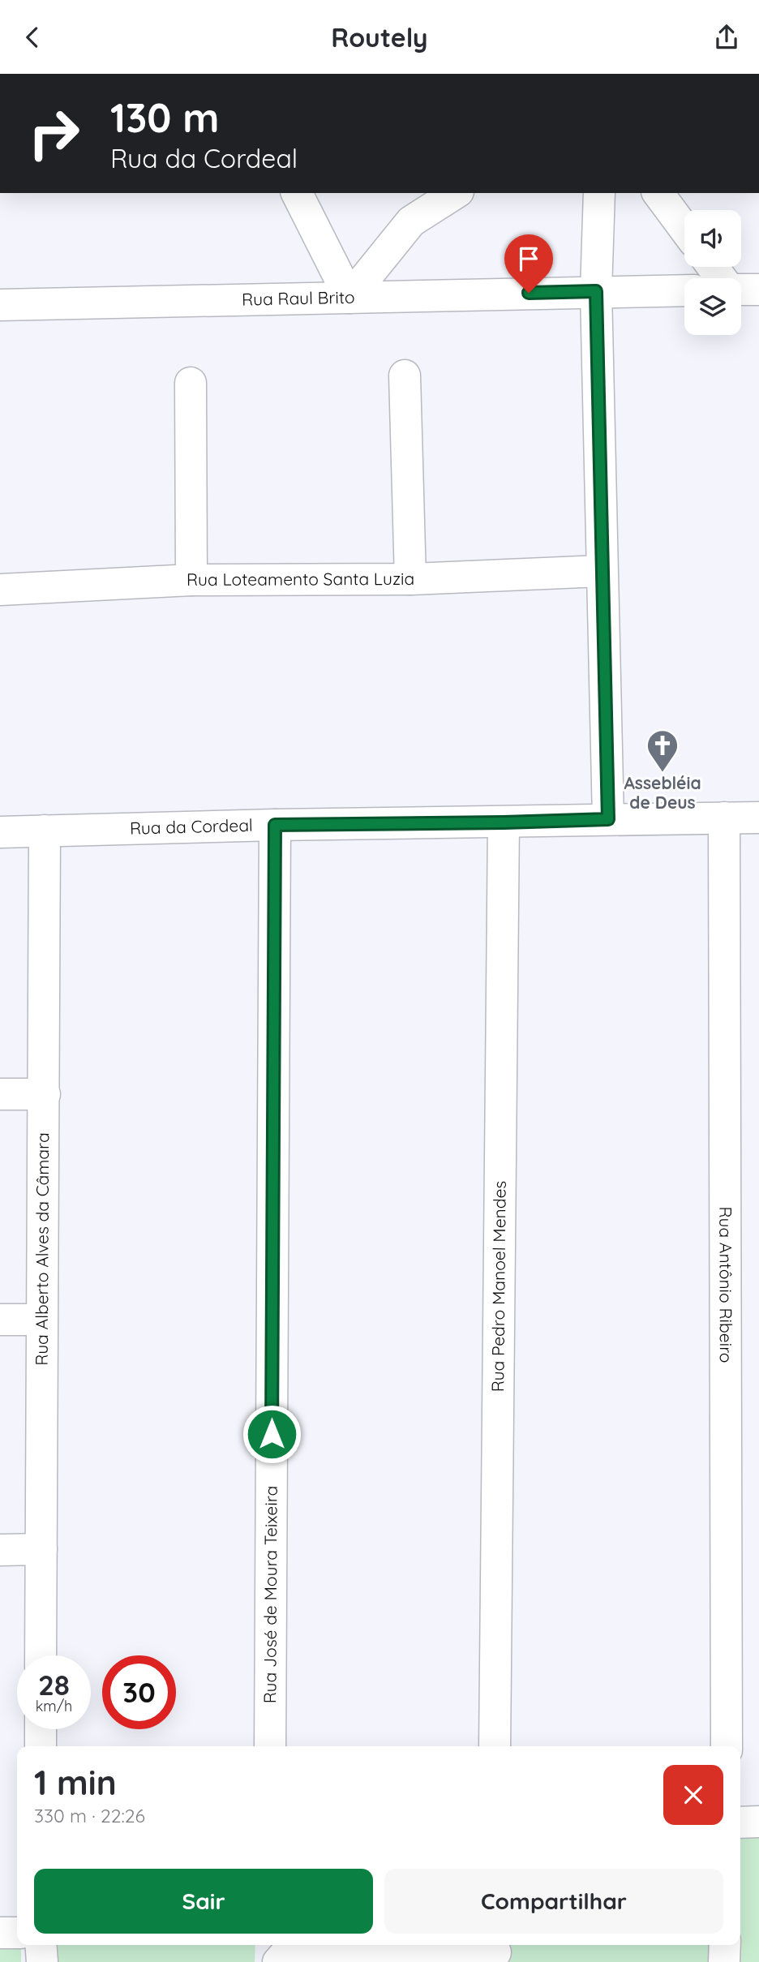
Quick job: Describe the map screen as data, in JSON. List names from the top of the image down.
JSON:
{
  "streets": {
    "street": [
      "Rua Raul Brito",
      "Rua Loteamento Santa Luzia",
      "Rua da Cordeal",
      "Rua Alberto Alves da Câmara",
      "Rua Antônio Ribeiro",
      "Rua Pedro Manoel Mendes",
      "Rua José de Moura Teixeira"
    ]
  },
  "crossings": [
    ["Rua da Cordeal", "Rua Alberto Alves da Câmara"],
    ["Rua da Cordeal", "Rua Antônio Ribeiro"],
    ["Rua da Cordeal", "Rua Pedro Manoel Mendes"],
    ["Rua da Cordeal", "Rua José de Moura Teixeira"]
  ],
  "places": {
    "church": ["Assebléia de Deus"]
  },
  "page": {
    "header": "Routely",
    "turn": ["130 m", "Rua da Cordeal"],
    "speed": "28 km/h",
    "limit": "30",
    "heading": ["1 min", "330 m · 22:26"],
    "buttons": ["Sair", "Compartilhar"]
  }
}
